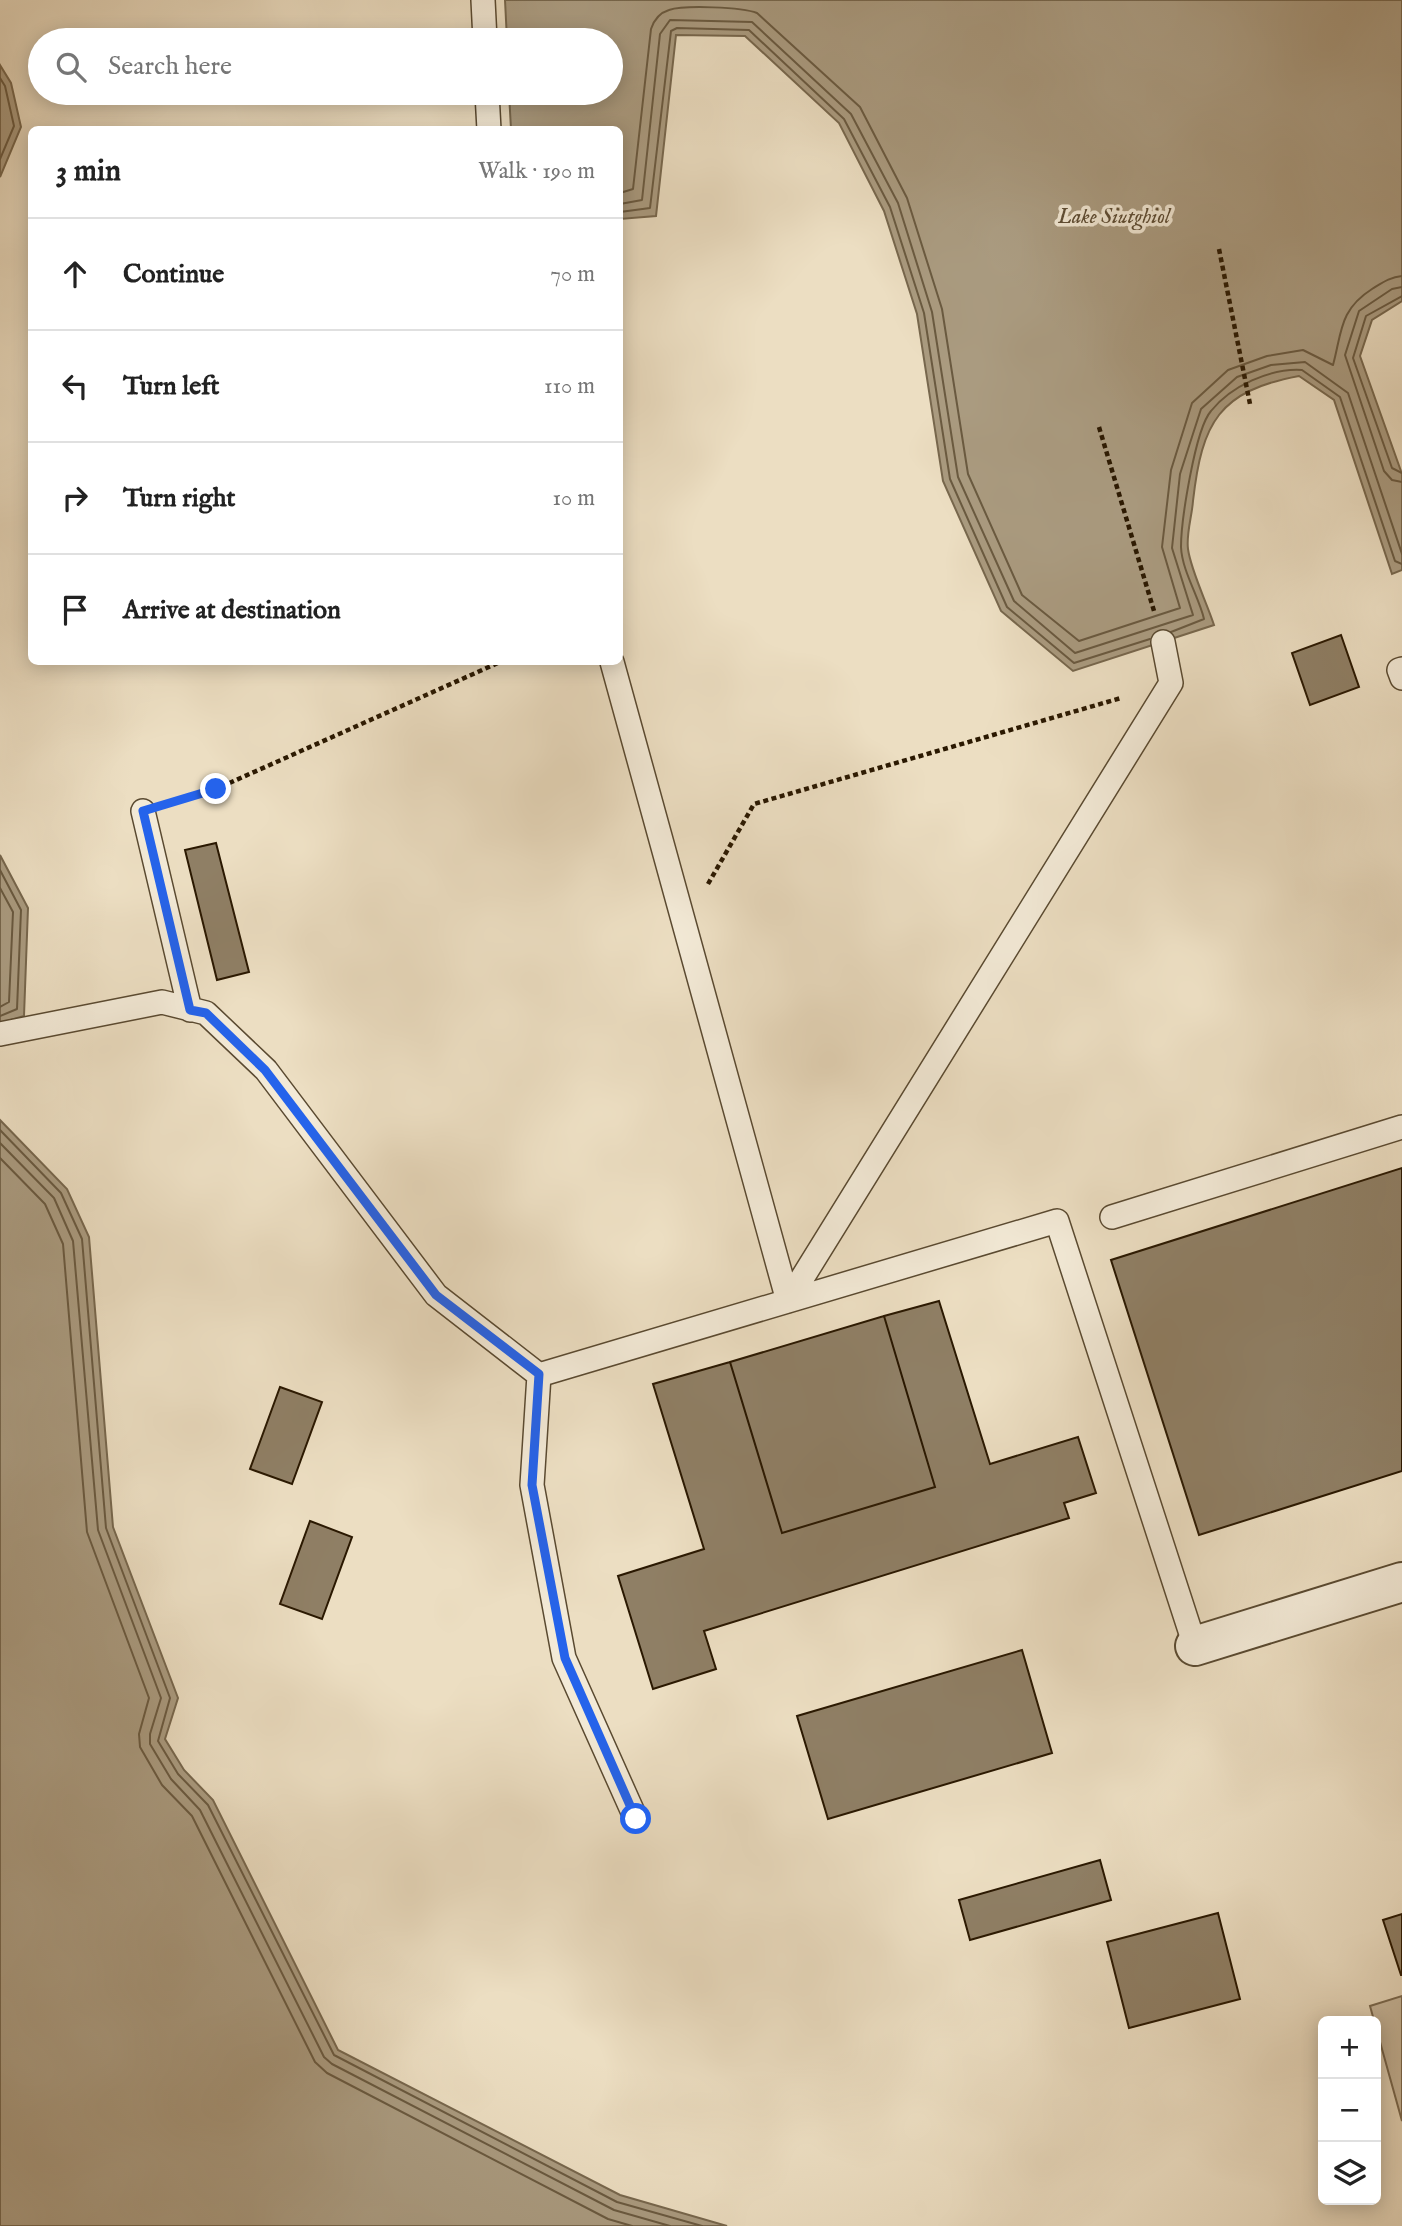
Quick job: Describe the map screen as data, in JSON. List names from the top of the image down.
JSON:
{
  "water": ["Lake Siutghiol"],
  "page": {
    "search": "Search here",
    "heading": ["3 min", "Walk · 190 m"],
    "list": [
      ["Continue", "70 m"],
      ["Turn left", "110 m"],
      ["Turn right", "10 m"],
      "Arrive at destination"
    ],
    "map_buttons": ["+", "−"]
  }
}
